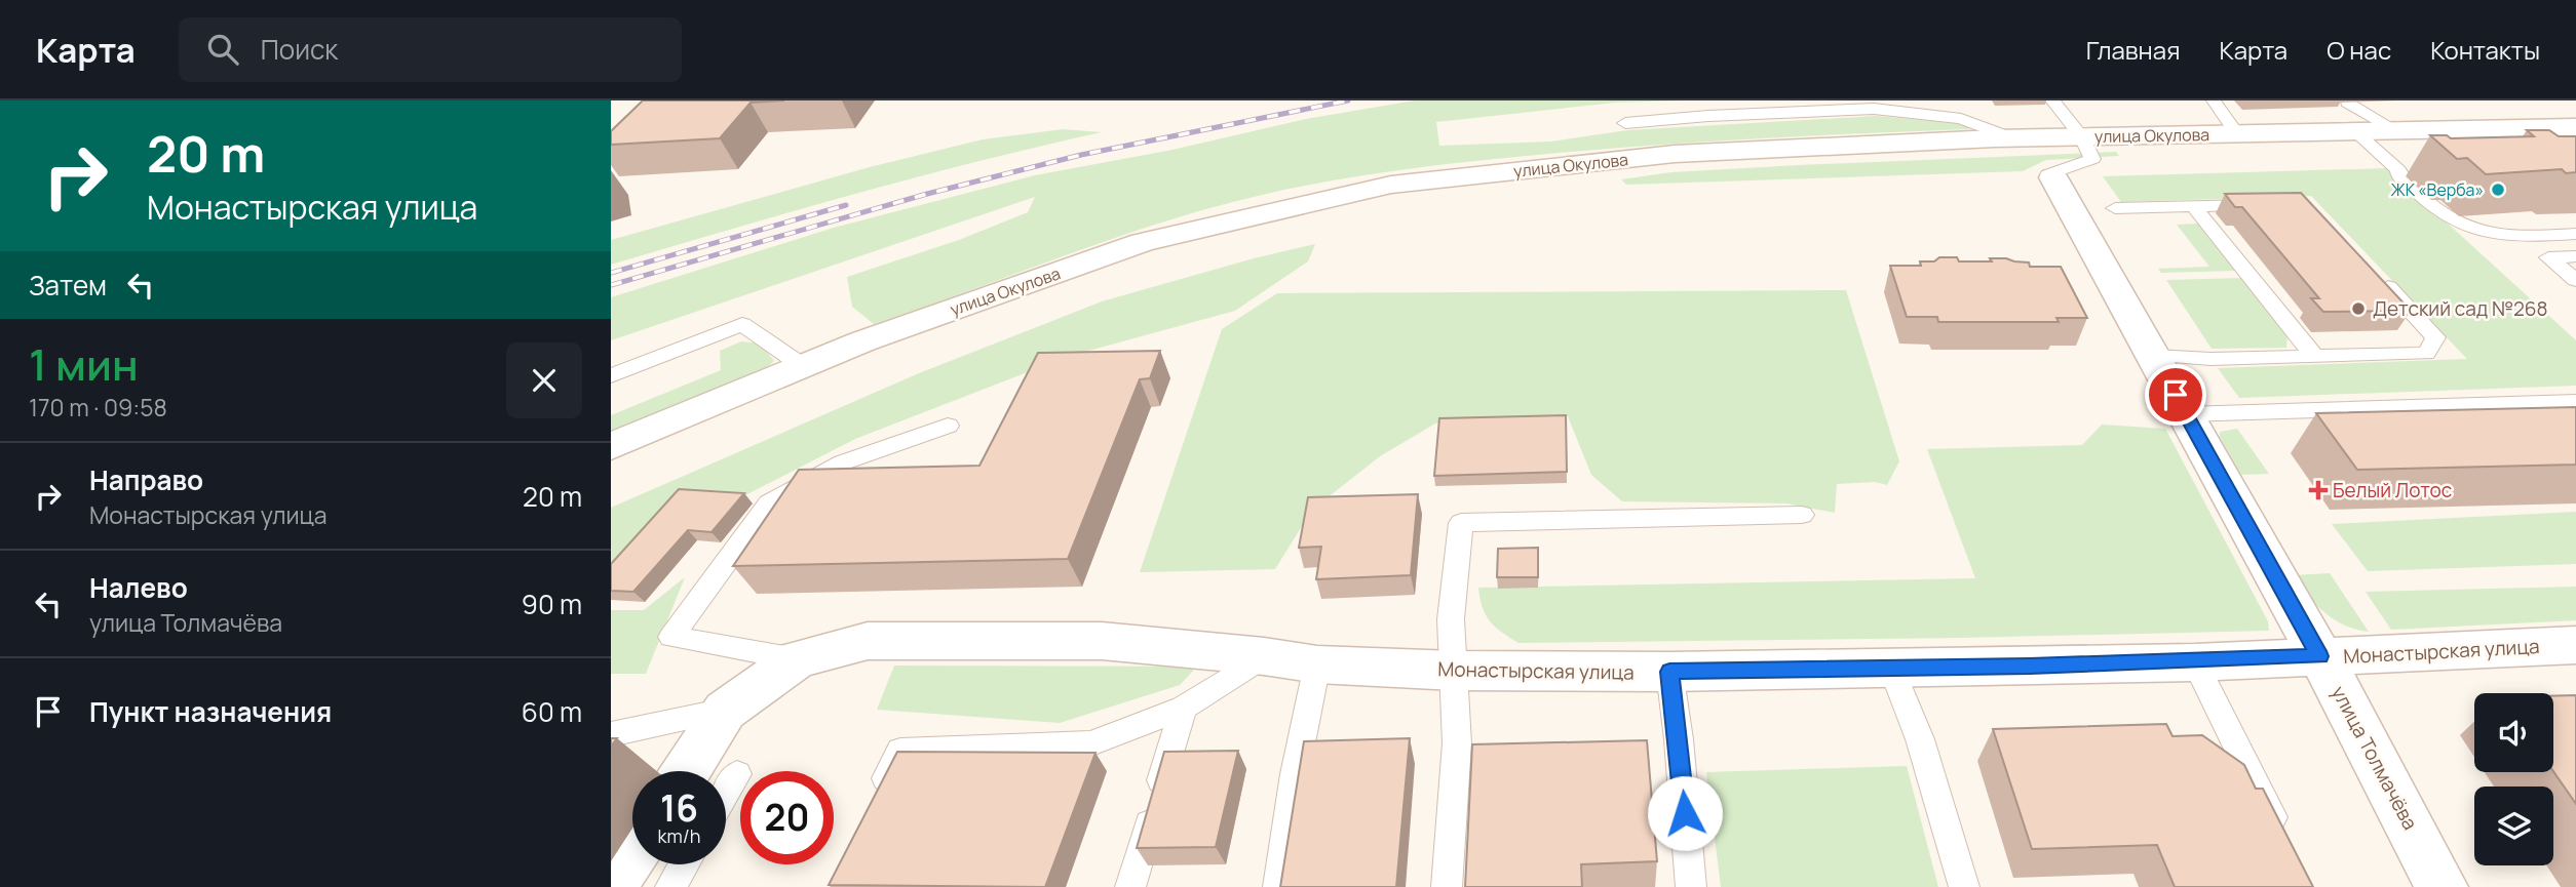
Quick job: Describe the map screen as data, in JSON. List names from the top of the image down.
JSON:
{
  "streets": {
    "street": ["улица Окулова", "Монастырская улица", "улица Толмачёва"]
  },
  "crossings": [
    ["Монастырская улица", "улица Толмачёва"]
  ],
  "places": {
    "other": ["ЖК «Верба»", "Детский сад №268"],
    "health": ["Белый Лотос"]
  },
  "page": {
    "header": "Карта",
    "search": "Поиск",
    "nav": [
      "Главная",
      "Карта",
      "О нас",
      "Контакты"
    ],
    "turn": ["20 m", "Монастырская улица"],
    "then": "Затем",
    "heading": ["1 мин", "170 m · 09:58"],
    "list": [
      {
        "name": "Направо",
        "note": "Монастырская улица",
        "value": "20 m"
      },
      {
        "name": "Налево",
        "note": "улица Толмачёва",
        "value": "90 m"
      },
      {
        "name": "Пункт назначения",
        "value": "60 m"
      }
    ],
    "speed": "16 km/h",
    "limit": "20"
  }
}
